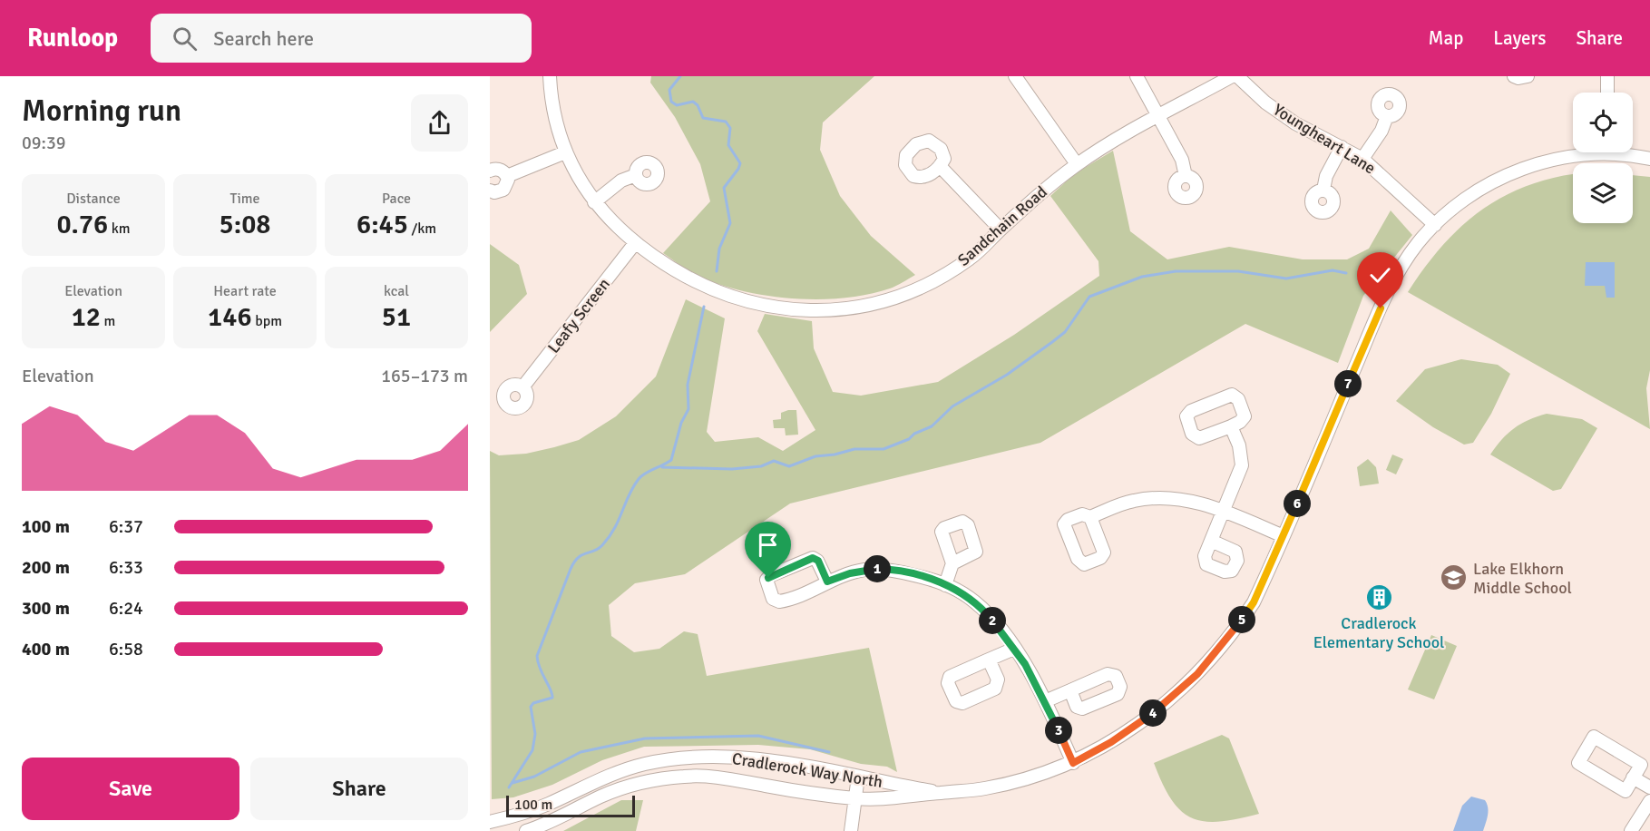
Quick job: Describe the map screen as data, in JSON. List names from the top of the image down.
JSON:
{
  "streets": {
    "street": [
      "Youngheart Lane",
      "Sandchain Road",
      "Leafy Screen",
      "Cradlerock Way North"
    ]
  },
  "crossings": [
    ["Youngheart Lane", "Cradlerock Way North"],
    ["Sandchain Road", "Leafy Screen"]
  ],
  "places": {
    "school or university": ["Lake Elkhorn Middle School"],
    "building": ["Cradlerock Elementary School"]
  },
  "scale_bar": "100 m",
  "page": {
    "header": "Runloop",
    "search": "Search here",
    "nav": ["Map", "Layers", "Share"],
    "heading": ["Morning run", "09:39"],
    "stats": [
      ["Distance", "0.76 km"],
      ["Time", "5:08"],
      ["Pace", "6:45 /km"],
      ["Elevation", "12 m"],
      ["Heart rate", "146 bpm"],
      ["kcal", "51"]
    ],
    "chart": ["Elevation", "165–173 m"],
    "pins": [
      "7",
      "6",
      "1",
      "5",
      "2",
      "4",
      "3"
    ],
    "list": [
      {
        "name": "100 m",
        "note": "6:37"
      },
      {
        "name": "200 m",
        "note": "6:33"
      },
      {
        "name": "300 m",
        "note": "6:24"
      },
      {
        "name": "400 m",
        "note": "6:58"
      }
    ],
    "buttons": ["Save", "Share"],
    "scale": "100 m"
  }
}
